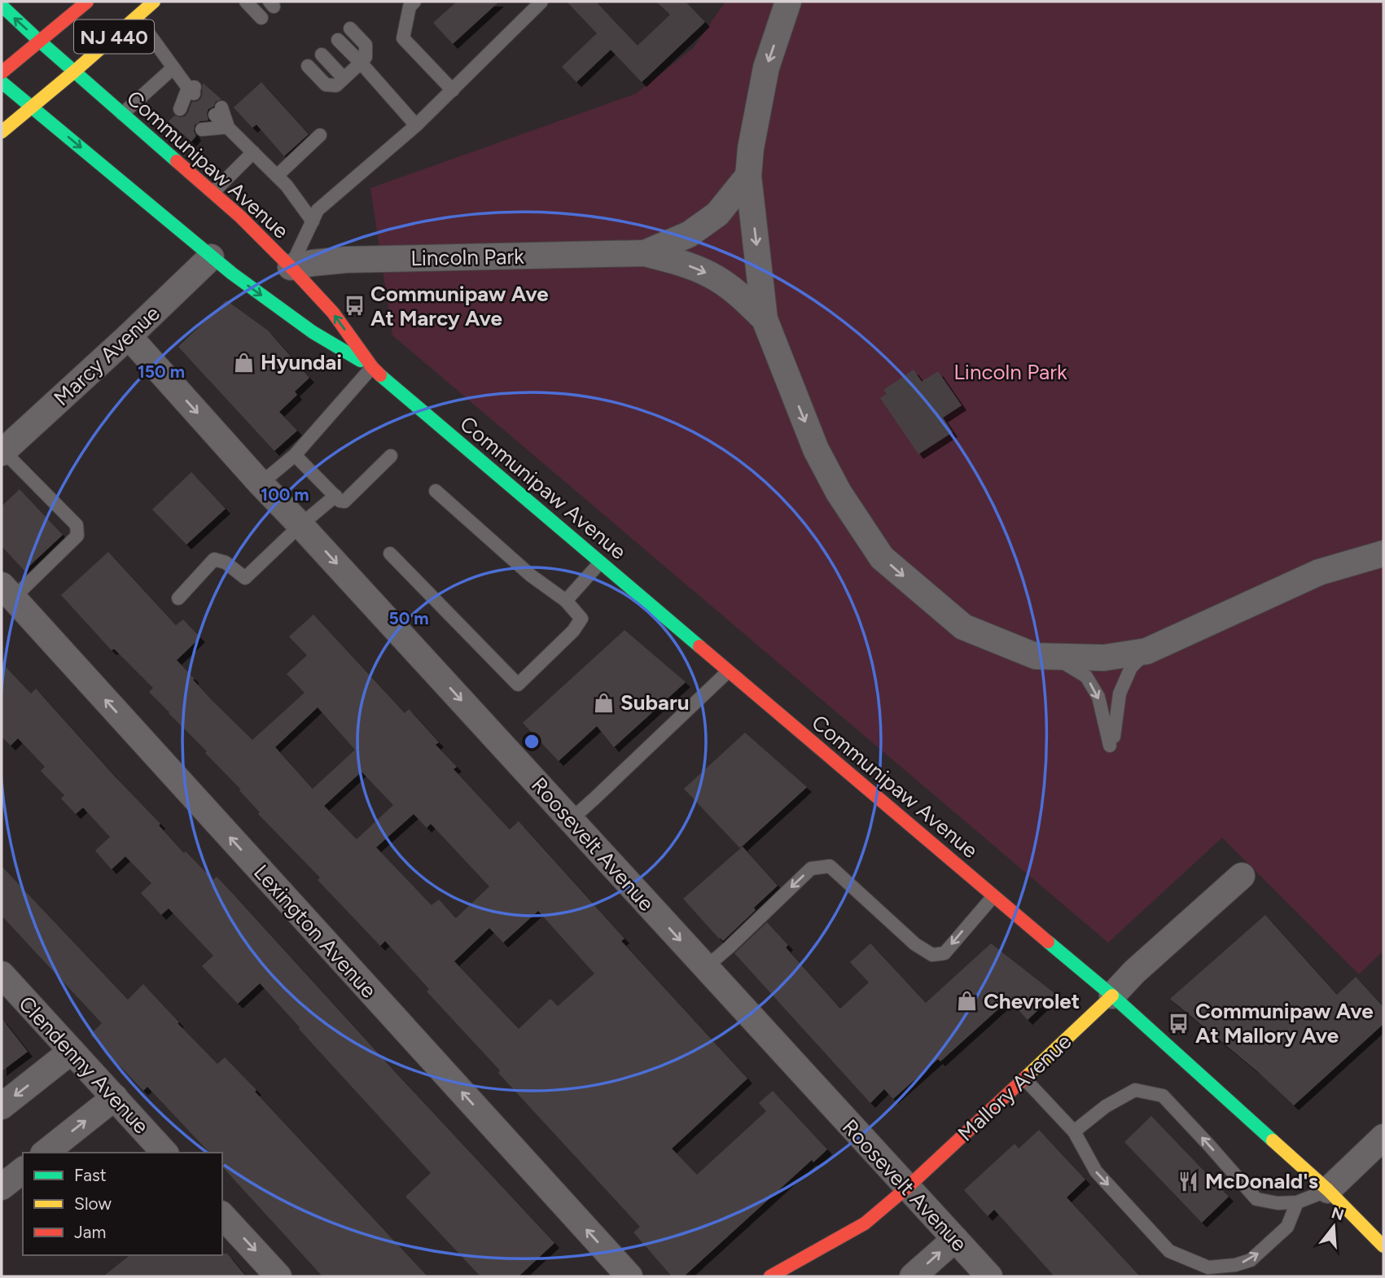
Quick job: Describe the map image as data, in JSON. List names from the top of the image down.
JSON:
{
  "streets": {
    "main road": ["NJ 440", "Communipaw Avenue", "Mallory Avenue"],
    "street": [
      "Lincoln Park",
      "Marcy Avenue",
      "Roosevelt Avenue",
      "Lexington Avenue",
      "Clendenny Avenue"
    ]
  },
  "crossings": [
    ["NJ 440", "Communipaw Avenue"],
    ["Communipaw Avenue", "Lincoln Park"],
    ["Communipaw Avenue", "Marcy Avenue"],
    ["Communipaw Avenue", "Mallory Avenue"],
    ["Marcy Avenue", "Roosevelt Avenue"],
    ["Roosevelt Avenue", "Mallory Avenue"]
  ],
  "one_way": ["Lincoln Park", "Roosevelt Avenue", "Lexington Avenue"],
  "parks": ["Lincoln Park"],
  "places": {
    "bus stop": ["Communipaw Ave At Marcy Ave", "Communipaw Ave At Mallory Ave"],
    "shop": ["Hyundai", "Subaru", "Chevrolet"],
    "restaurant": ["McDonald's"]
  },
  "legend": ["Fast", "Slow", "Jam"],
  "north": "top",
  "rings": ["150 m", "100 m", "50 m"]
}
